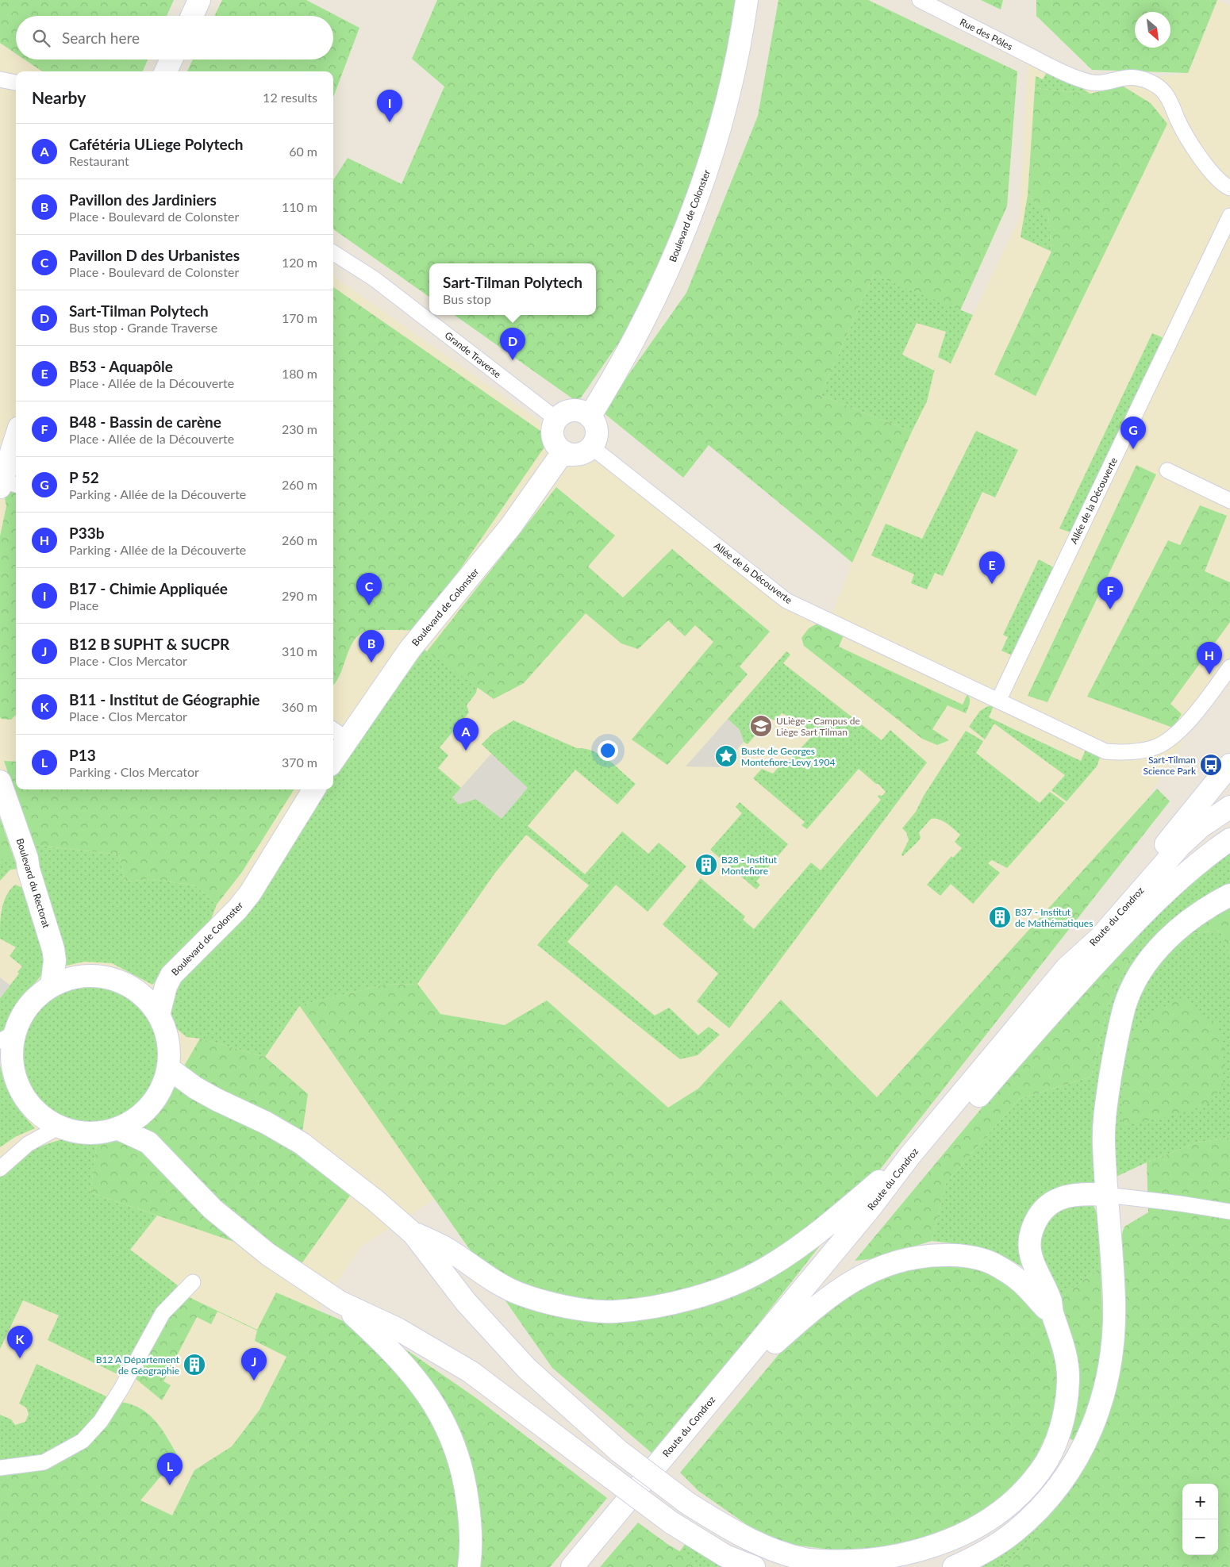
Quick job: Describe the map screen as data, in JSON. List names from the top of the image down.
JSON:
{
  "streets": {
    "main road": ["Boulevard de Colonster", "Boulevard du Rectorat", "Route du Condroz"],
    "street": ["Rue des Pôles", "Grande Traverse", "Allée de la Découverte"]
  },
  "crossings": [
    ["Boulevard de Colonster", "Grande Traverse"],
    ["Boulevard de Colonster", "Allée de la Découverte"],
    ["Grande Traverse", "Allée de la Découverte"]
  ],
  "places": {
    "school or university": ["ULiège - Campus de Liège Sart Tilman"],
    "place": ["Buste de Georges Montefiore-Levy 1904"],
    "bus stop": ["Sart-Tilman Science Park"],
    "building": ["B28 - Institut Montefiore", "B37 - Institut de Mathématiques", "B12 A Département de Géographie"]
  },
  "north": "bottom right",
  "page": {
    "search": "Search here",
    "heading": ["Nearby", "12 results"],
    "pins": [
      "I",
      "D",
      "G",
      "E",
      "C",
      "F",
      "B",
      "H",
      "A",
      "K",
      "J",
      "L"
    ],
    "list": [
      {
        "mark": "A",
        "name": "Cafétéria ULiege Polytech",
        "note": "Restaurant",
        "value": "60 m"
      },
      {
        "mark": "B",
        "name": "Pavillon des Jardiniers",
        "note": "Place · Boulevard de Colonster",
        "value": "110 m"
      },
      {
        "mark": "C",
        "name": "Pavillon D des Urbanistes",
        "note": "Place · Boulevard de Colonster",
        "value": "120 m"
      },
      {
        "mark": "D",
        "name": "Sart-Tilman Polytech",
        "note": "Bus stop · Grande Traverse",
        "value": "170 m"
      },
      {
        "mark": "E",
        "name": "B53 - Aquapôle",
        "note": "Place · Allée de la Découverte",
        "value": "180 m"
      },
      {
        "mark": "F",
        "name": "B48 - Bassin de carène",
        "note": "Place · Allée de la Découverte",
        "value": "230 m"
      },
      {
        "mark": "G",
        "name": "P 52",
        "note": "Parking · Allée de la Découverte",
        "value": "260 m"
      },
      {
        "mark": "H",
        "name": "P33b",
        "note": "Parking · Allée de la Découverte",
        "value": "260 m"
      },
      {
        "mark": "I",
        "name": "B17 - Chimie Appliquée",
        "note": "Place",
        "value": "290 m"
      },
      {
        "mark": "J",
        "name": "B12 B SUPHT & SUCPR",
        "note": "Place · Clos Mercator",
        "value": "310 m"
      },
      {
        "mark": "K",
        "name": "B11 - Institut de Géographie",
        "note": "Place · Clos Mercator",
        "value": "360 m"
      },
      {
        "mark": "L",
        "name": "P13",
        "note": "Parking · Clos Mercator",
        "value": "370 m"
      }
    ],
    "popup": ["Sart-Tilman Polytech", "Bus stop"],
    "map_buttons": ["+", "−"]
  }
}
